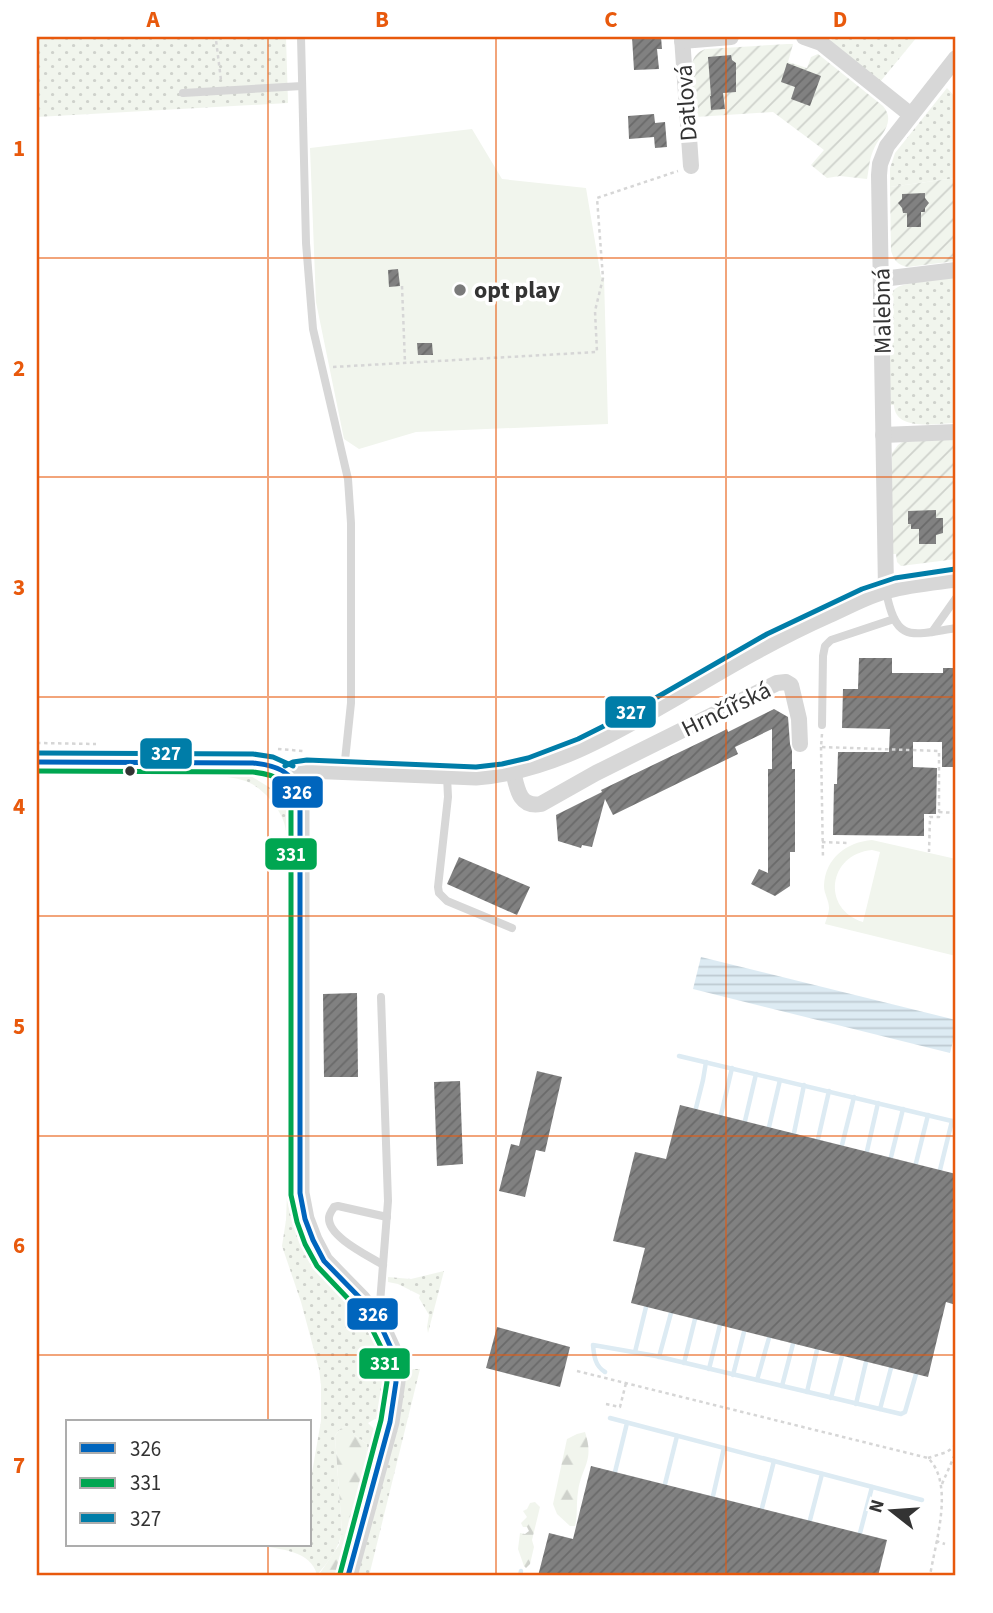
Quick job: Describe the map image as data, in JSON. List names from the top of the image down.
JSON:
{
  "streets": {
    "street": ["Datlová", "Malebná", "Hrnčířská"]
  },
  "crossings": [
    ["Malebná", "Hrnčířská"]
  ],
  "places": ["opt play"],
  "lines": ["transit line 327", "transit line 326", "transit line 331"],
  "legend": ["326", "331", "327"],
  "north": "left",
  "grid": {
    "columns": [
      "A",
      "B",
      "C",
      "D"
    ],
    "rows": [
      "1",
      "2",
      "3",
      "4",
      "5",
      "6",
      "7"
    ]
  }
}
